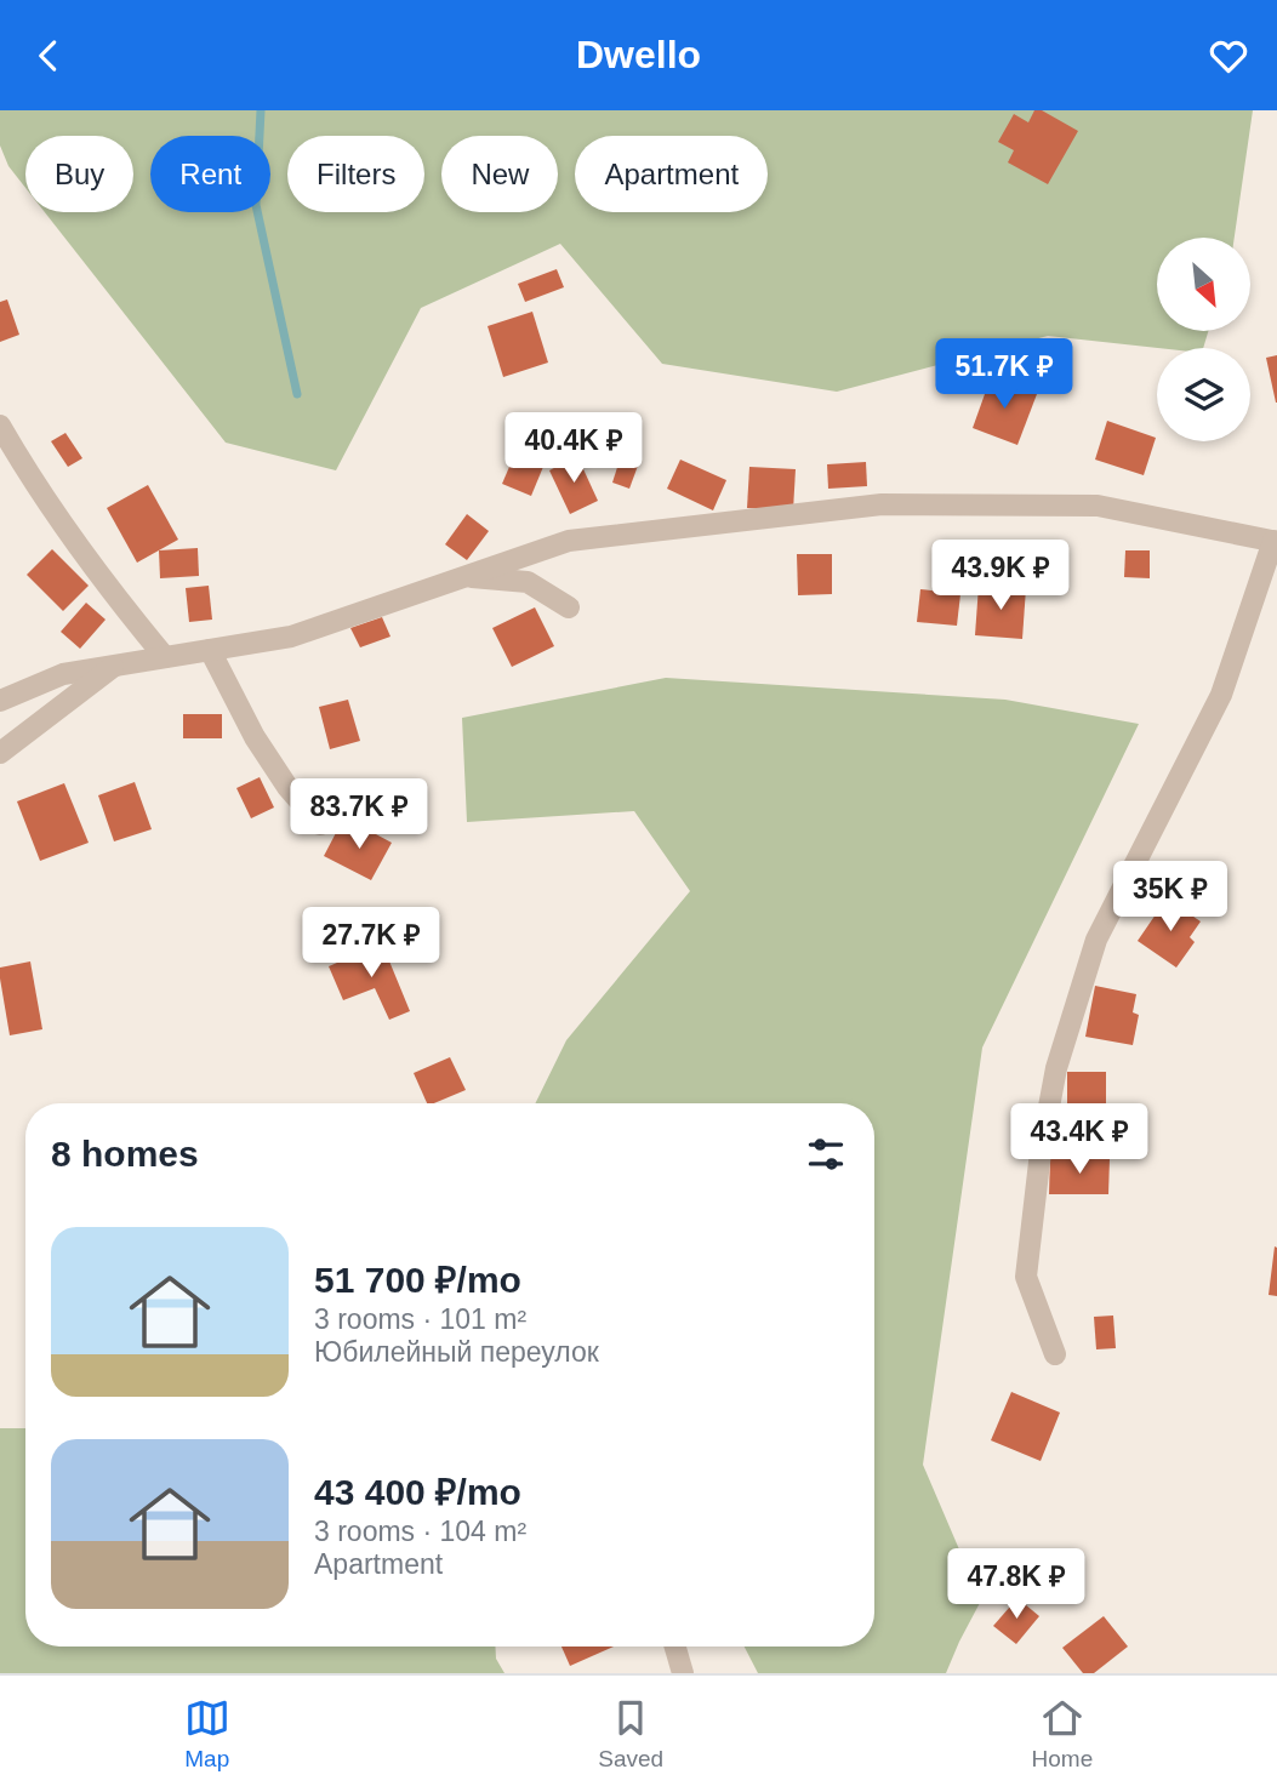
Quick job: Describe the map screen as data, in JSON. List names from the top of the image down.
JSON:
{
  "north": "bottom right",
  "page": {
    "header": "Dwello",
    "chip": [
      "Buy",
      "Rent",
      "Filters",
      "New",
      "Apartment"
    ],
    "price": [
      "51.7K ₽",
      "40.4K ₽",
      "43.9K ₽",
      "83.7K ₽",
      "35K ₽",
      "27.7K ₽",
      "43.4K ₽",
      "47.8K ₽"
    ],
    "heading": "8 homes",
    "list": [
      {
        "name": "51 700 ₽/mo",
        "note": "3 rooms · 101 m² · Юбилейный переулок"
      },
      {
        "name": "43 400 ₽/mo",
        "note": "3 rooms · 104 m² · Apartment"
      }
    ],
    "tabs": ["Map", "Saved", "Home"]
  }
}
